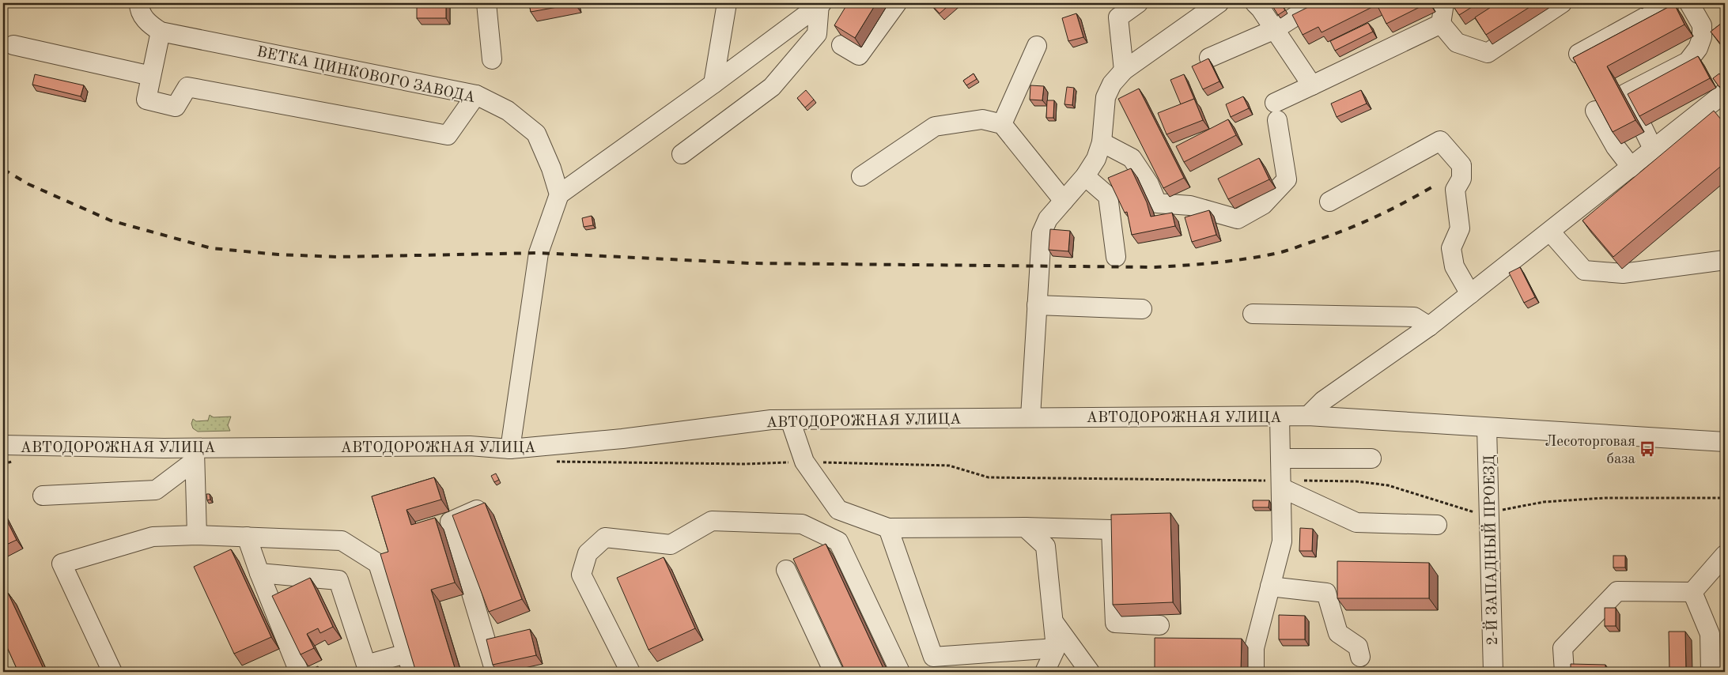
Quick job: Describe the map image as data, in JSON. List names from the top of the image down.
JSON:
{
  "streets": {
    "street": ["ВЕТКА ЦИНКОВОГО ЗАВОДА", "АВТОДОРОЖНАЯ УЛИЦА", "2-Й ЗАПАДНЫЙ ПРОЕЗД"]
  },
  "crossings": [
    ["АВТОДОРОЖНАЯ УЛИЦА", "2-Й ЗАПАДНЫЙ ПРОЕЗД"]
  ],
  "places": {
    "bus stop": ["Лесоторговая база"]
  }
}
